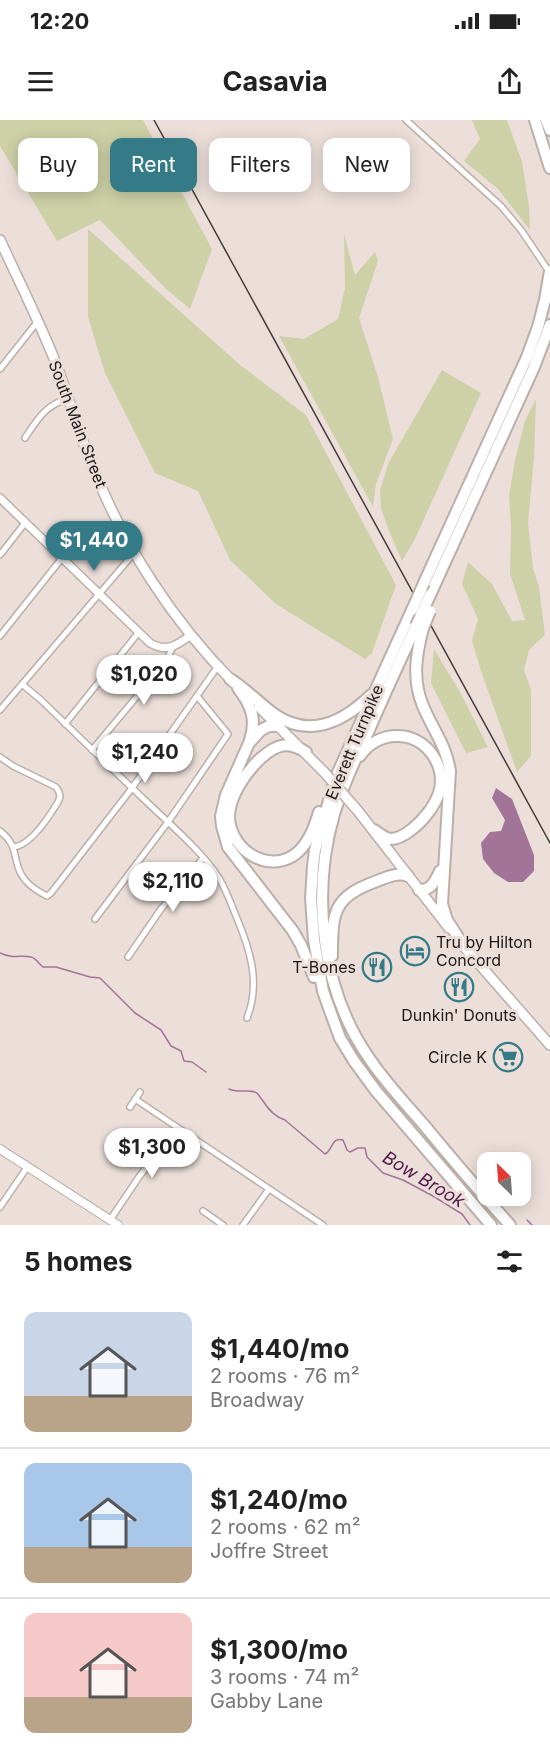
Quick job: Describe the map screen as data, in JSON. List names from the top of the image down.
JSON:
{
  "streets": {
    "highway": ["Everett Turnpike"],
    "main road": ["South Main Street"]
  },
  "water": ["Bow Brook"],
  "places": {
    "hotel": ["Tru by Hilton Concord"],
    "restaurant": ["T-Bones", "Dunkin' Donuts"],
    "supermarket": ["Circle K"]
  },
  "north": "top left",
  "page": {
    "status": "12:20",
    "header": "Casavia",
    "chip": [
      "Buy",
      "Rent",
      "Filters",
      "New"
    ],
    "price": [
      "$1,440",
      "$1,020",
      "$1,240",
      "$2,110",
      "$1,300"
    ],
    "heading": "5 homes",
    "list": [
      {
        "name": "$1,440/mo",
        "note": "2 rooms · 76 m² · Broadway"
      },
      {
        "name": "$1,240/mo",
        "note": "2 rooms · 62 m² · Joffre Street"
      },
      {
        "name": "$1,300/mo",
        "note": "3 rooms · 74 m² · Gabby Lane"
      }
    ]
  }
}
